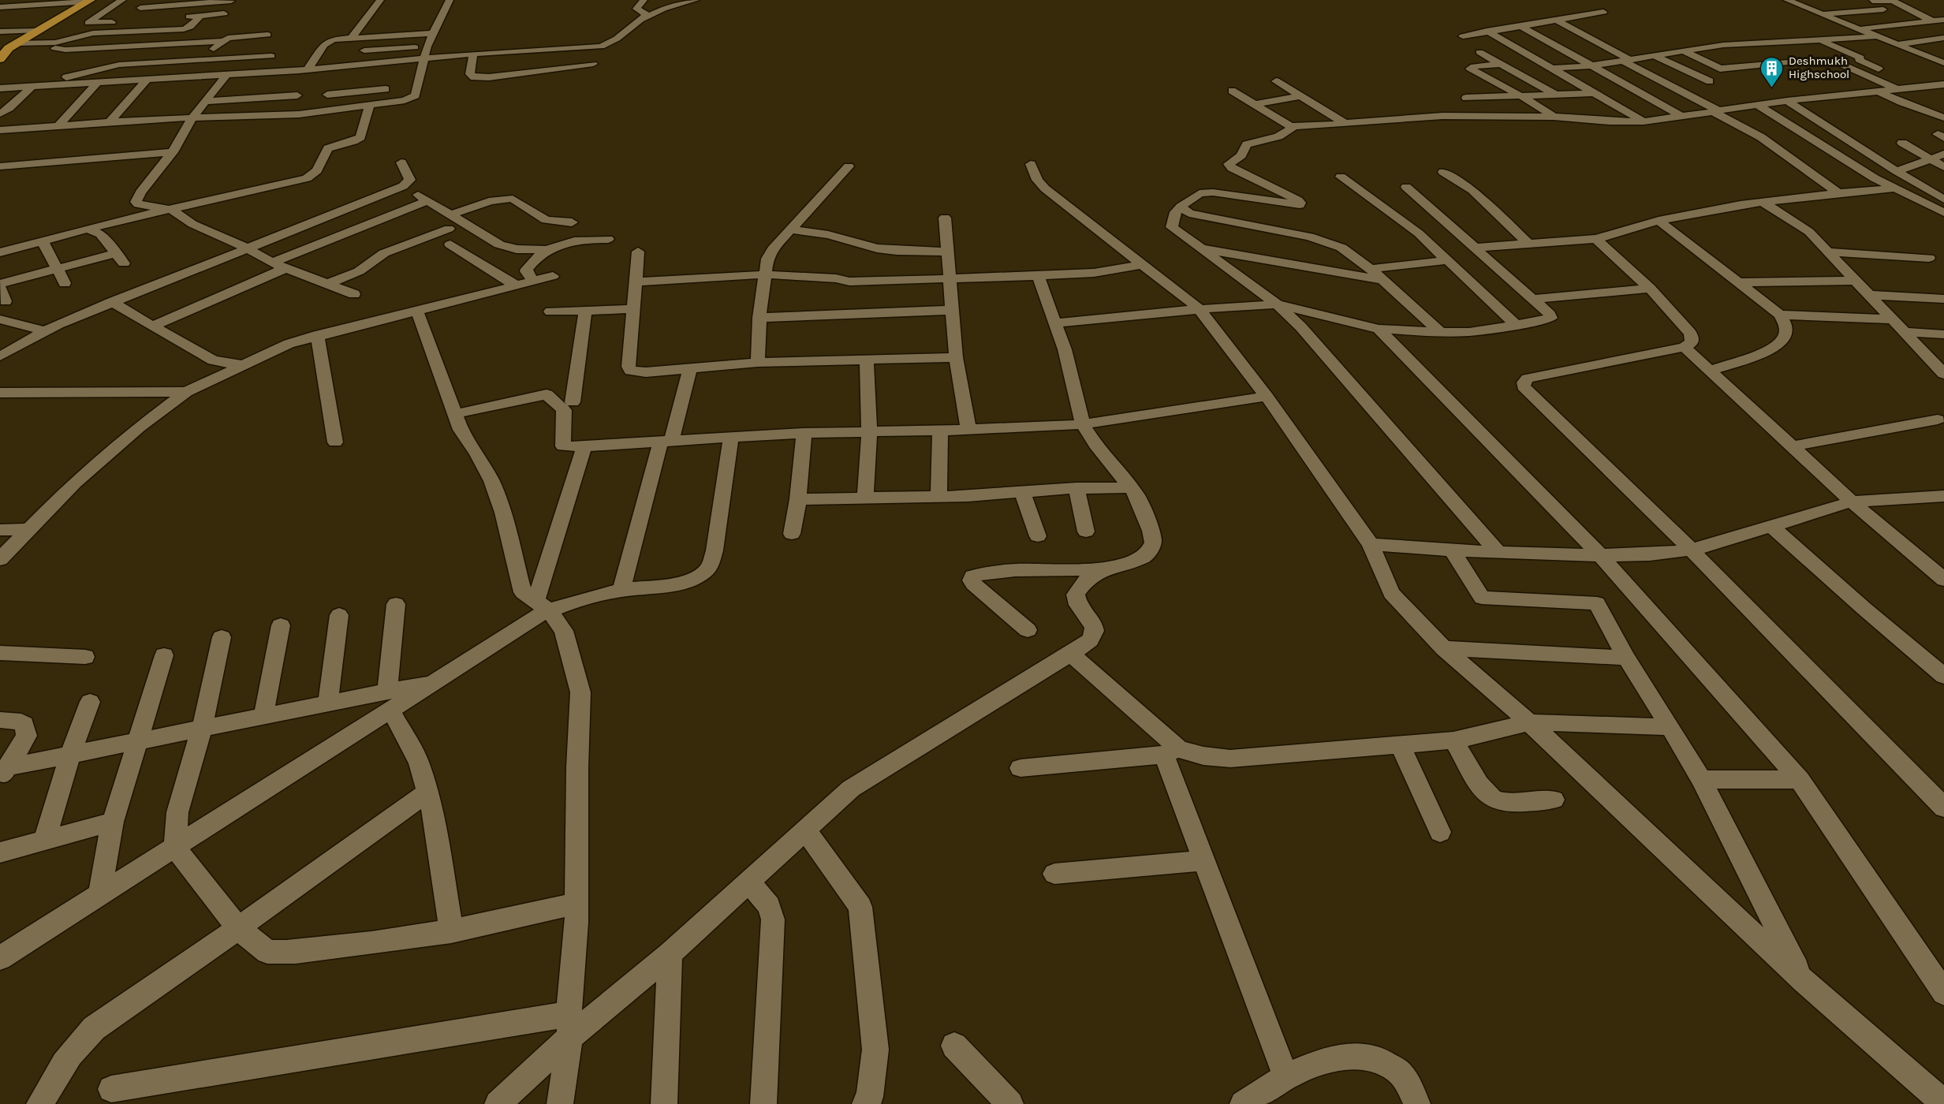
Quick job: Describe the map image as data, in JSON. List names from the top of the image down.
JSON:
{
  "places": {
    "building": ["Deshmukh Highschool"]
  }
}
